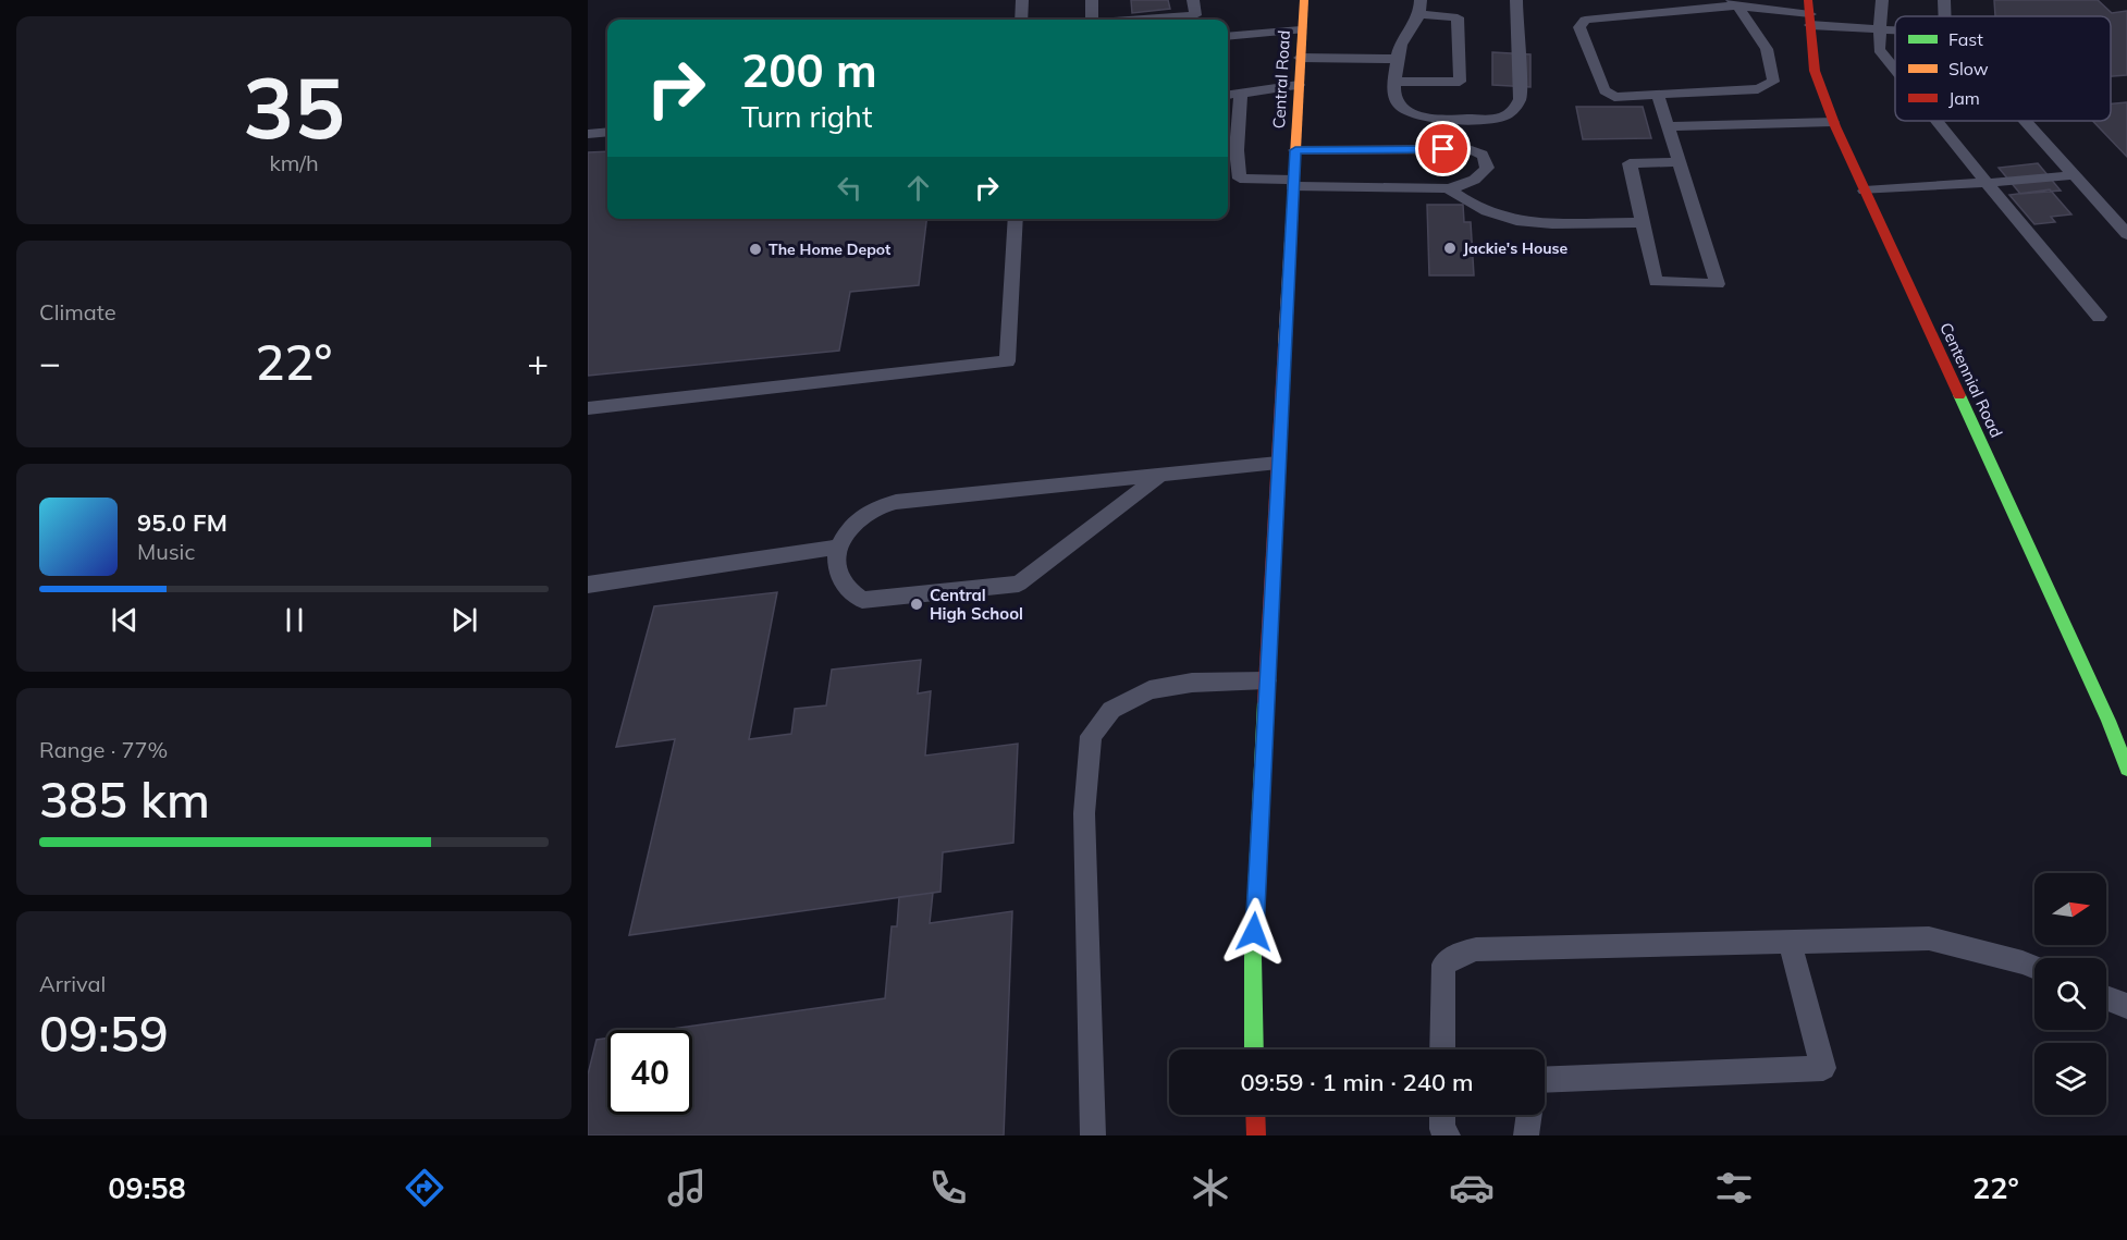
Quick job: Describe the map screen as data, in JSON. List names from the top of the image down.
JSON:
{
  "streets": {
    "street": ["Central Road", "Centennial Road"]
  },
  "places": ["Jackie's House", "The Home Depot", "Central High School"],
  "legend": ["Fast", "Slow", "Jam"],
  "north": "right",
  "page": {
    "tile": [
      ["35", "km/h"],
      "Climate",
      ["Range · 77%", "385 km"],
      ["Arrival", "09:59"]
    ],
    "turn": ["200 m", "Turn right"],
    "heat": ["−", "22°", "+"],
    "song": ["95.0 FM", "Music"],
    "limit": "40",
    "trip": "09:59 · 1 min · 240 m",
    "tabs": ["09:58", "22°"]
  }
}
